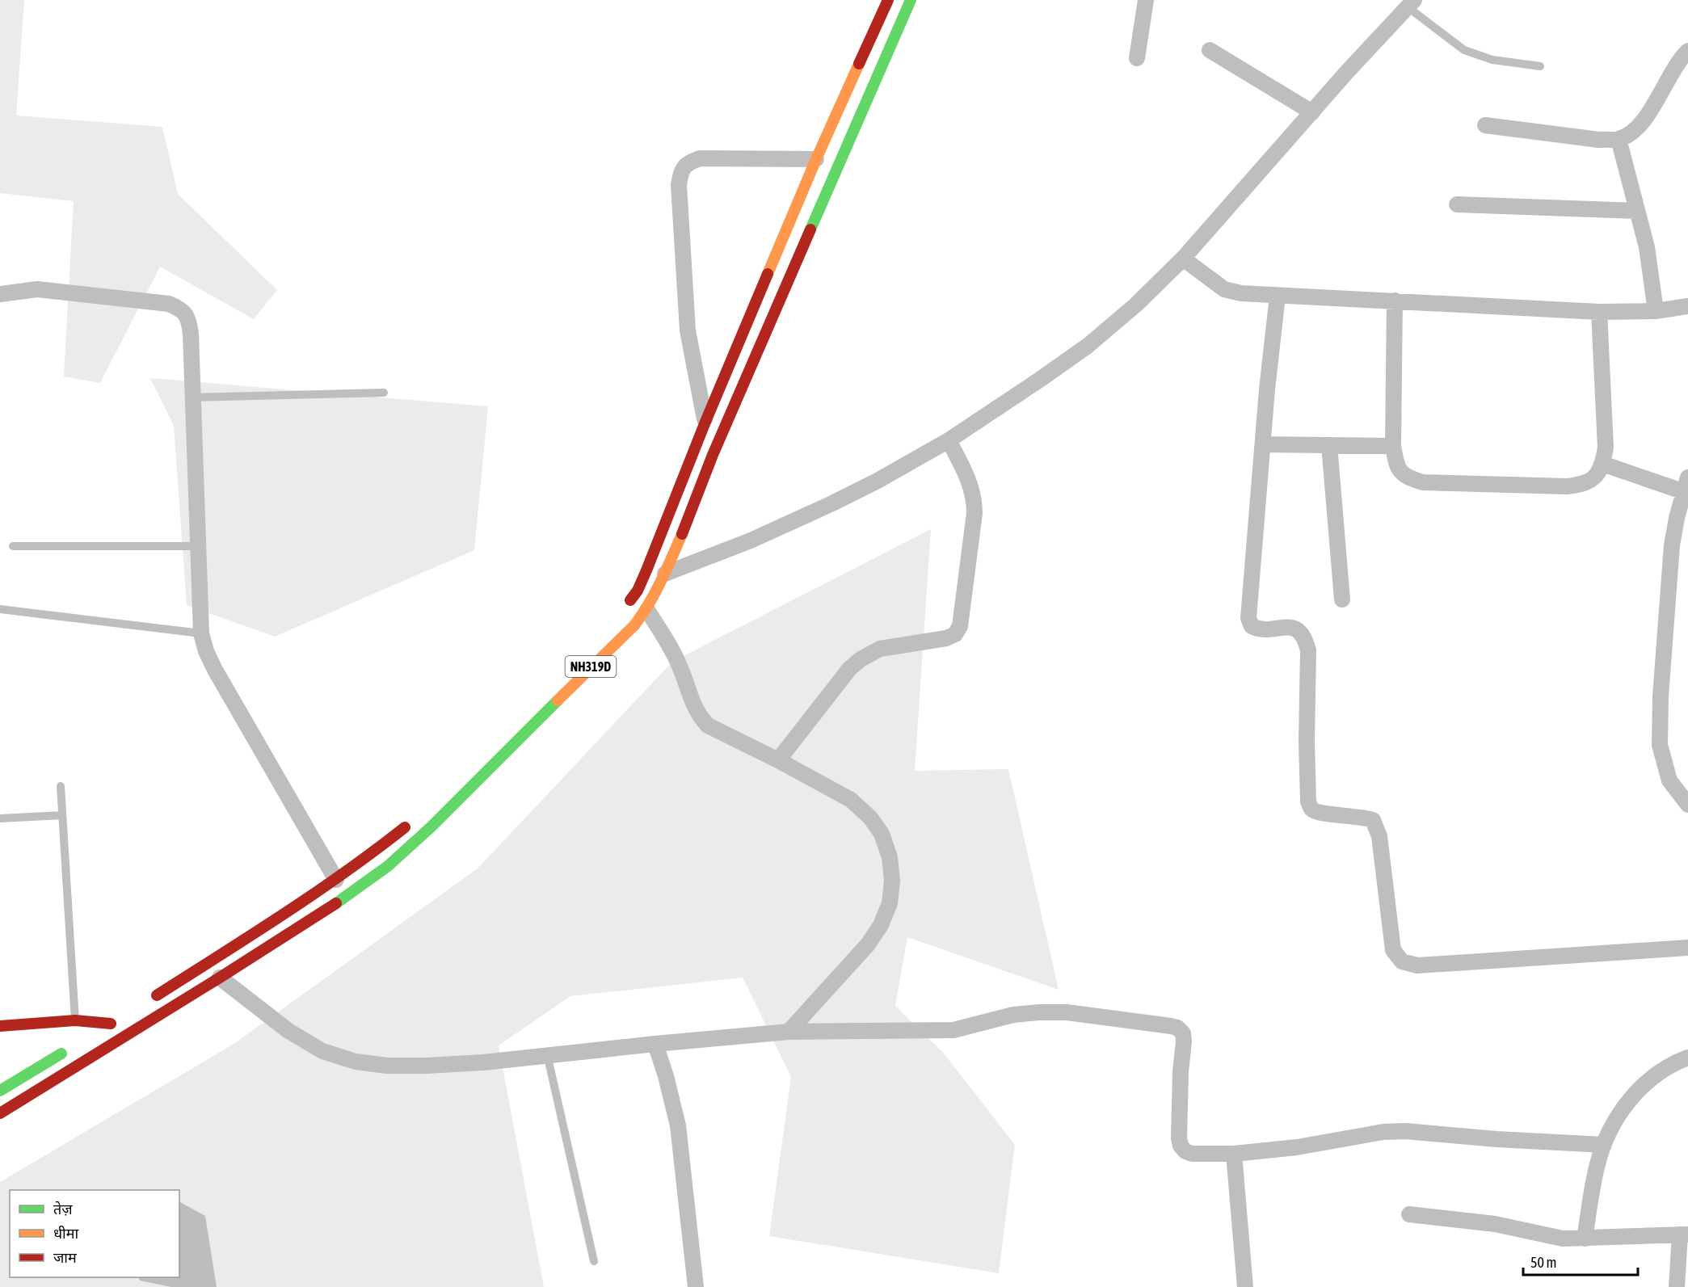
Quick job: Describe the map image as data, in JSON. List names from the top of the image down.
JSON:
{
  "streets": {
    "main road": ["NH319D"]
  },
  "legend": ["तेज़", "धीमा", "जाम"],
  "scale_bar": "50 m"
}
